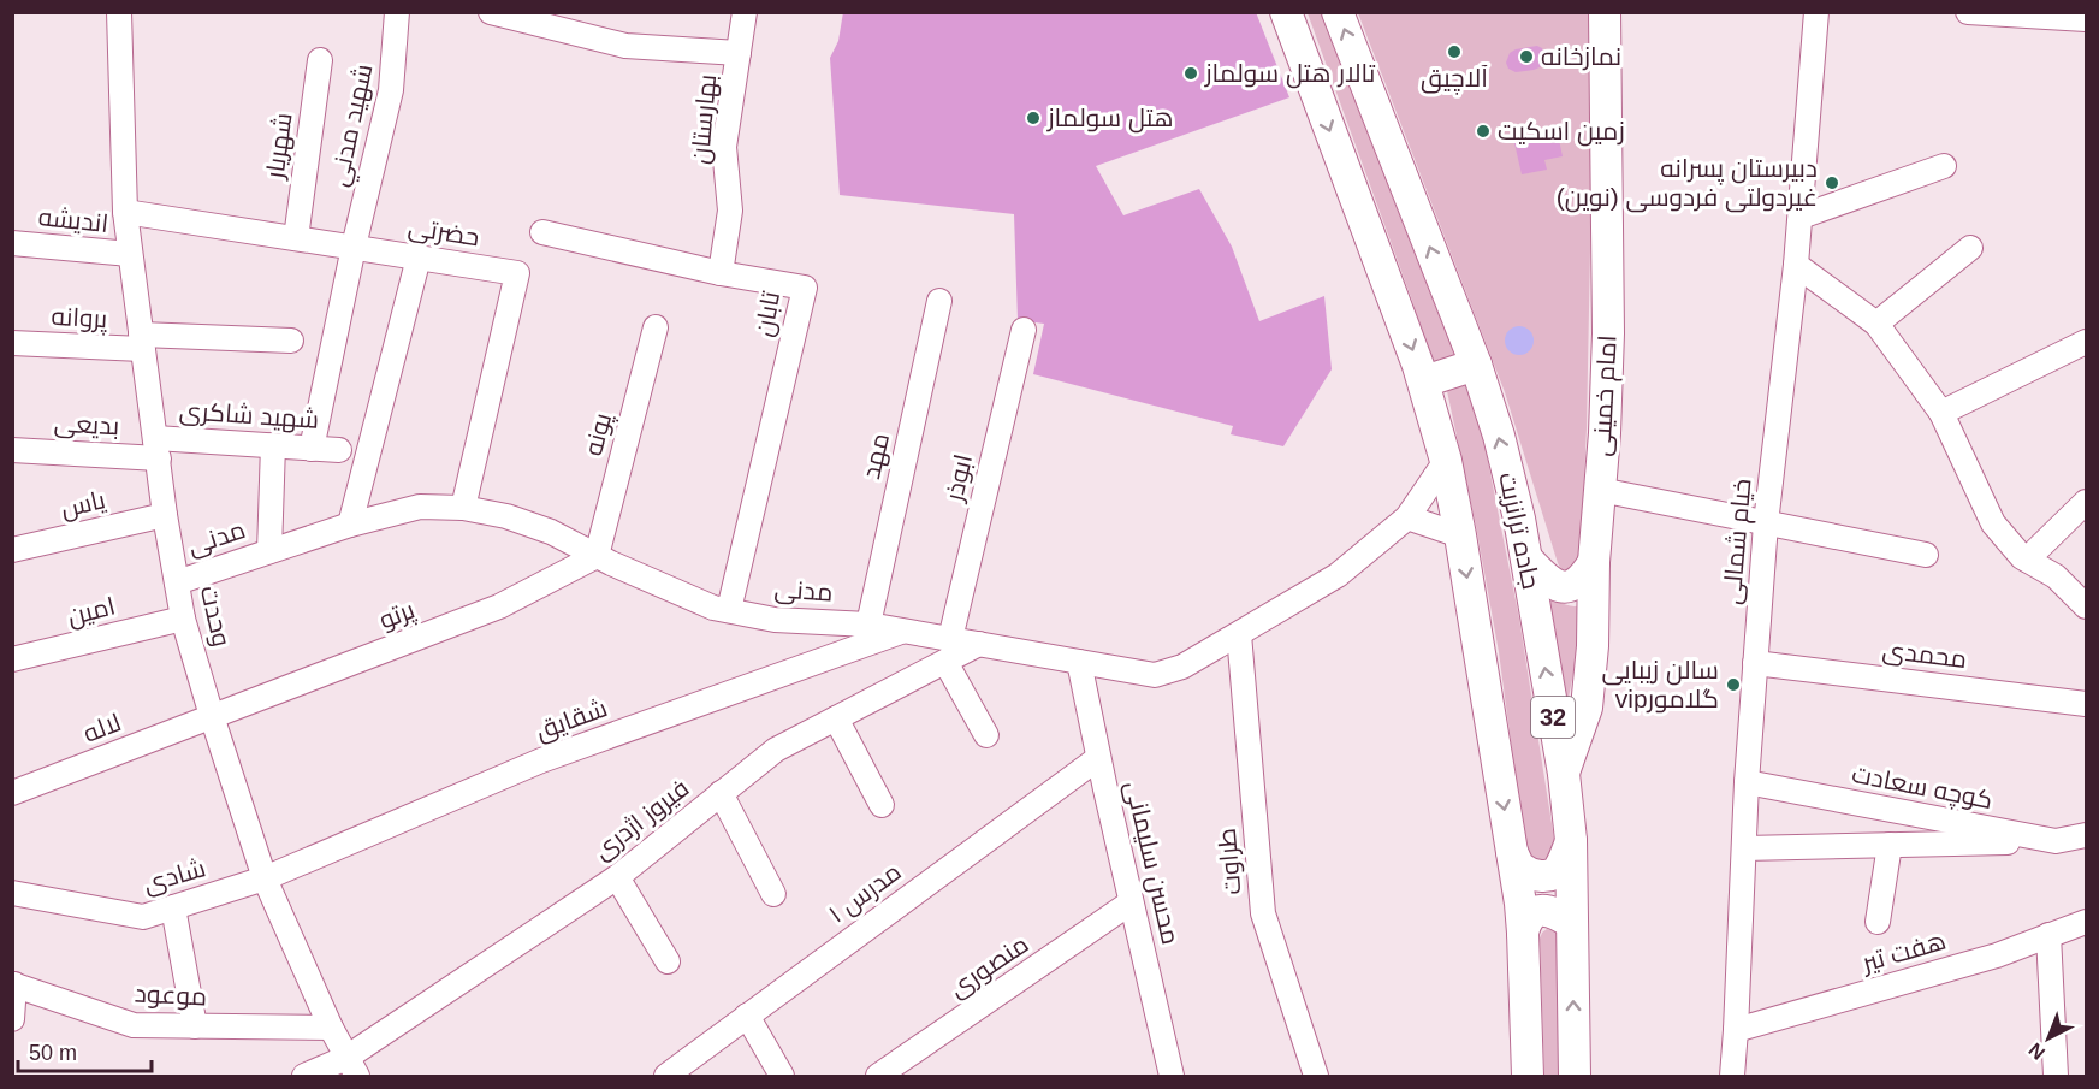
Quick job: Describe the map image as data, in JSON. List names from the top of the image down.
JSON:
{
  "streets": {
    "main road": ["امام خمینی", "جاده ترانزیت", "32"],
    "street": [
      "بهارستان",
      "شهيد مدني",
      "شهریار",
      "اندیشه",
      "حضرتی",
      "تابان",
      "پروانه",
      "شهید شاکری",
      "بدیعی",
      "پونه",
      "مهد",
      "ابوذر",
      "یاس",
      "مدنی",
      "خیام شمالی",
      "امین",
      "پرتو",
      "وحدت",
      "محمدی",
      "شقایق",
      "لاله",
      "کوچه سعادت",
      "فیروز اژدری",
      "طراوت",
      "محسن سلیمانی",
      "شادی",
      "مدرس ۱",
      "هفت تير",
      "منصوری",
      "موعود"
    ]
  },
  "crossings": [
    ["بهارستان", "تابان"],
    ["شهيد مدني", "حضرتی"],
    ["شهيد مدني", "شهید شاکری"],
    ["شهریار", "حضرتی"],
    ["اندیشه", "وحدت"],
    ["حضرتی", "مدنی"],
    ["حضرتی", "وحدت"],
    ["تابان", "مدنی"],
    ["پروانه", "وحدت"],
    ["امام خمینی", "جاده ترانزیت"],
    ["شهید شاکری", "بدیعی"],
    ["شهید شاکری", "وحدت"],
    ["بدیعی", "وحدت"],
    ["پونه", "مدنی"],
    ["پونه", "پرتو"],
    ["مهد", "مدنی"],
    ["ابوذر", "مدنی"],
    ["ابوذر", "فیروز اژدری"],
    ["یاس", "وحدت"],
    ["مدنی", "پرتو"],
    ["مدنی", "وحدت"],
    ["مدنی", "32"],
    ["مدنی", "شقایق"],
    ["مدنی", "فیروز اژدری"],
    ["مدنی", "طراوت"],
    ["مدنی", "محسن سلیمانی"],
    ["خیام شمالی", "محمدی"],
    ["خیام شمالی", "کوچه سعادت"],
    ["خیام شمالی", "هفت تير"],
    ["امین", "وحدت"],
    ["پرتو", "وحدت"],
    ["پرتو", "لاله"],
    ["وحدت", "شقایق"],
    ["وحدت", "لاله"],
    ["وحدت", "فیروز اژدری"],
    ["وحدت", "شادی"],
    ["وحدت", "موعود"],
    ["شقایق", "شادی"],
    ["محسن سلیمانی", "مدرس ۱"],
    ["محسن سلیمانی", "منصوری"]
  ],
  "places": [
    "آلاچیق",
    "نمازخانه",
    "تالار هتل سولماز",
    "هتل سولماز",
    "زمین اسکیت",
    "دبیرستان پسرانه غیردولتی فردوسی (نوین)",
    "سالن زیبایی vipگلامور"
  ],
  "scale_bar": "50 m",
  "north": "bottom left"
}
